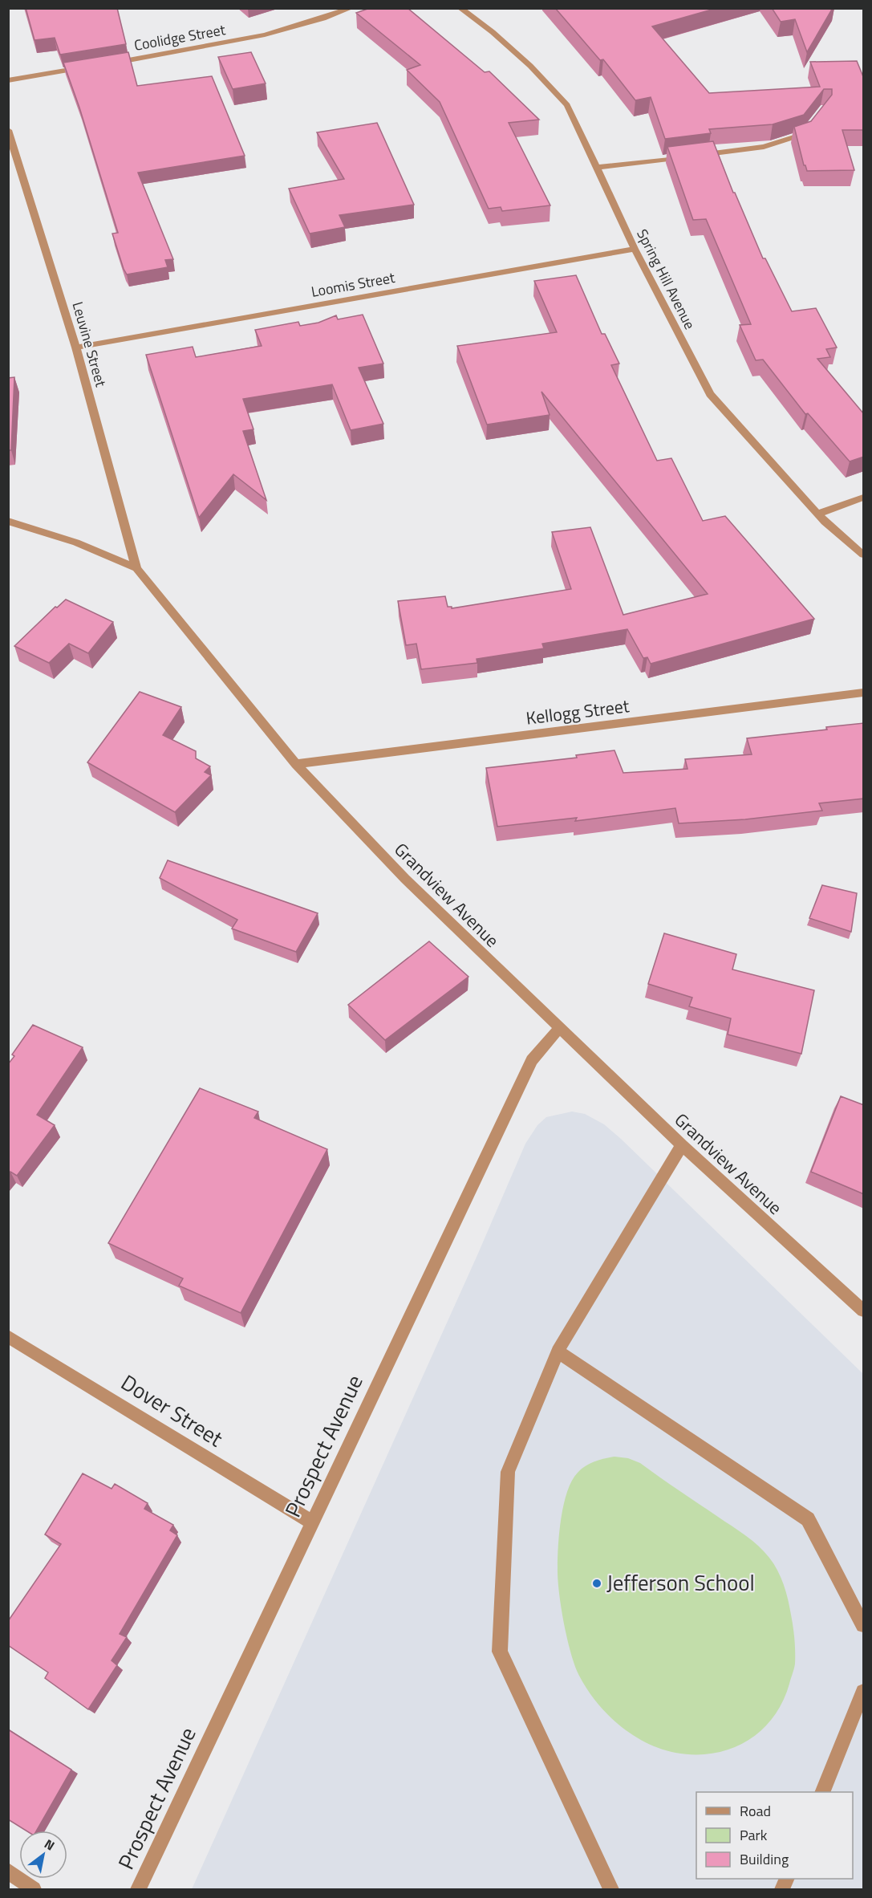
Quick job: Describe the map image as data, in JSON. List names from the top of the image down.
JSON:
{
  "streets": {
    "street": [
      "Coolidge Street",
      "Spring Hill Avenue",
      "Loomis Street",
      "Leuvine Street",
      "Kellogg Street",
      "Grandview Avenue",
      "Dover Street",
      "Prospect Avenue"
    ]
  },
  "crossings": [
    ["Spring Hill Avenue", "Loomis Street"],
    ["Loomis Street", "Leuvine Street"],
    ["Leuvine Street", "Grandview Avenue"],
    ["Kellogg Street", "Grandview Avenue"],
    ["Grandview Avenue", "Prospect Avenue"],
    ["Dover Street", "Prospect Avenue"]
  ],
  "places": ["Jefferson School"],
  "legend": ["Road", "Park", "Building"],
  "north": "top right"
}
